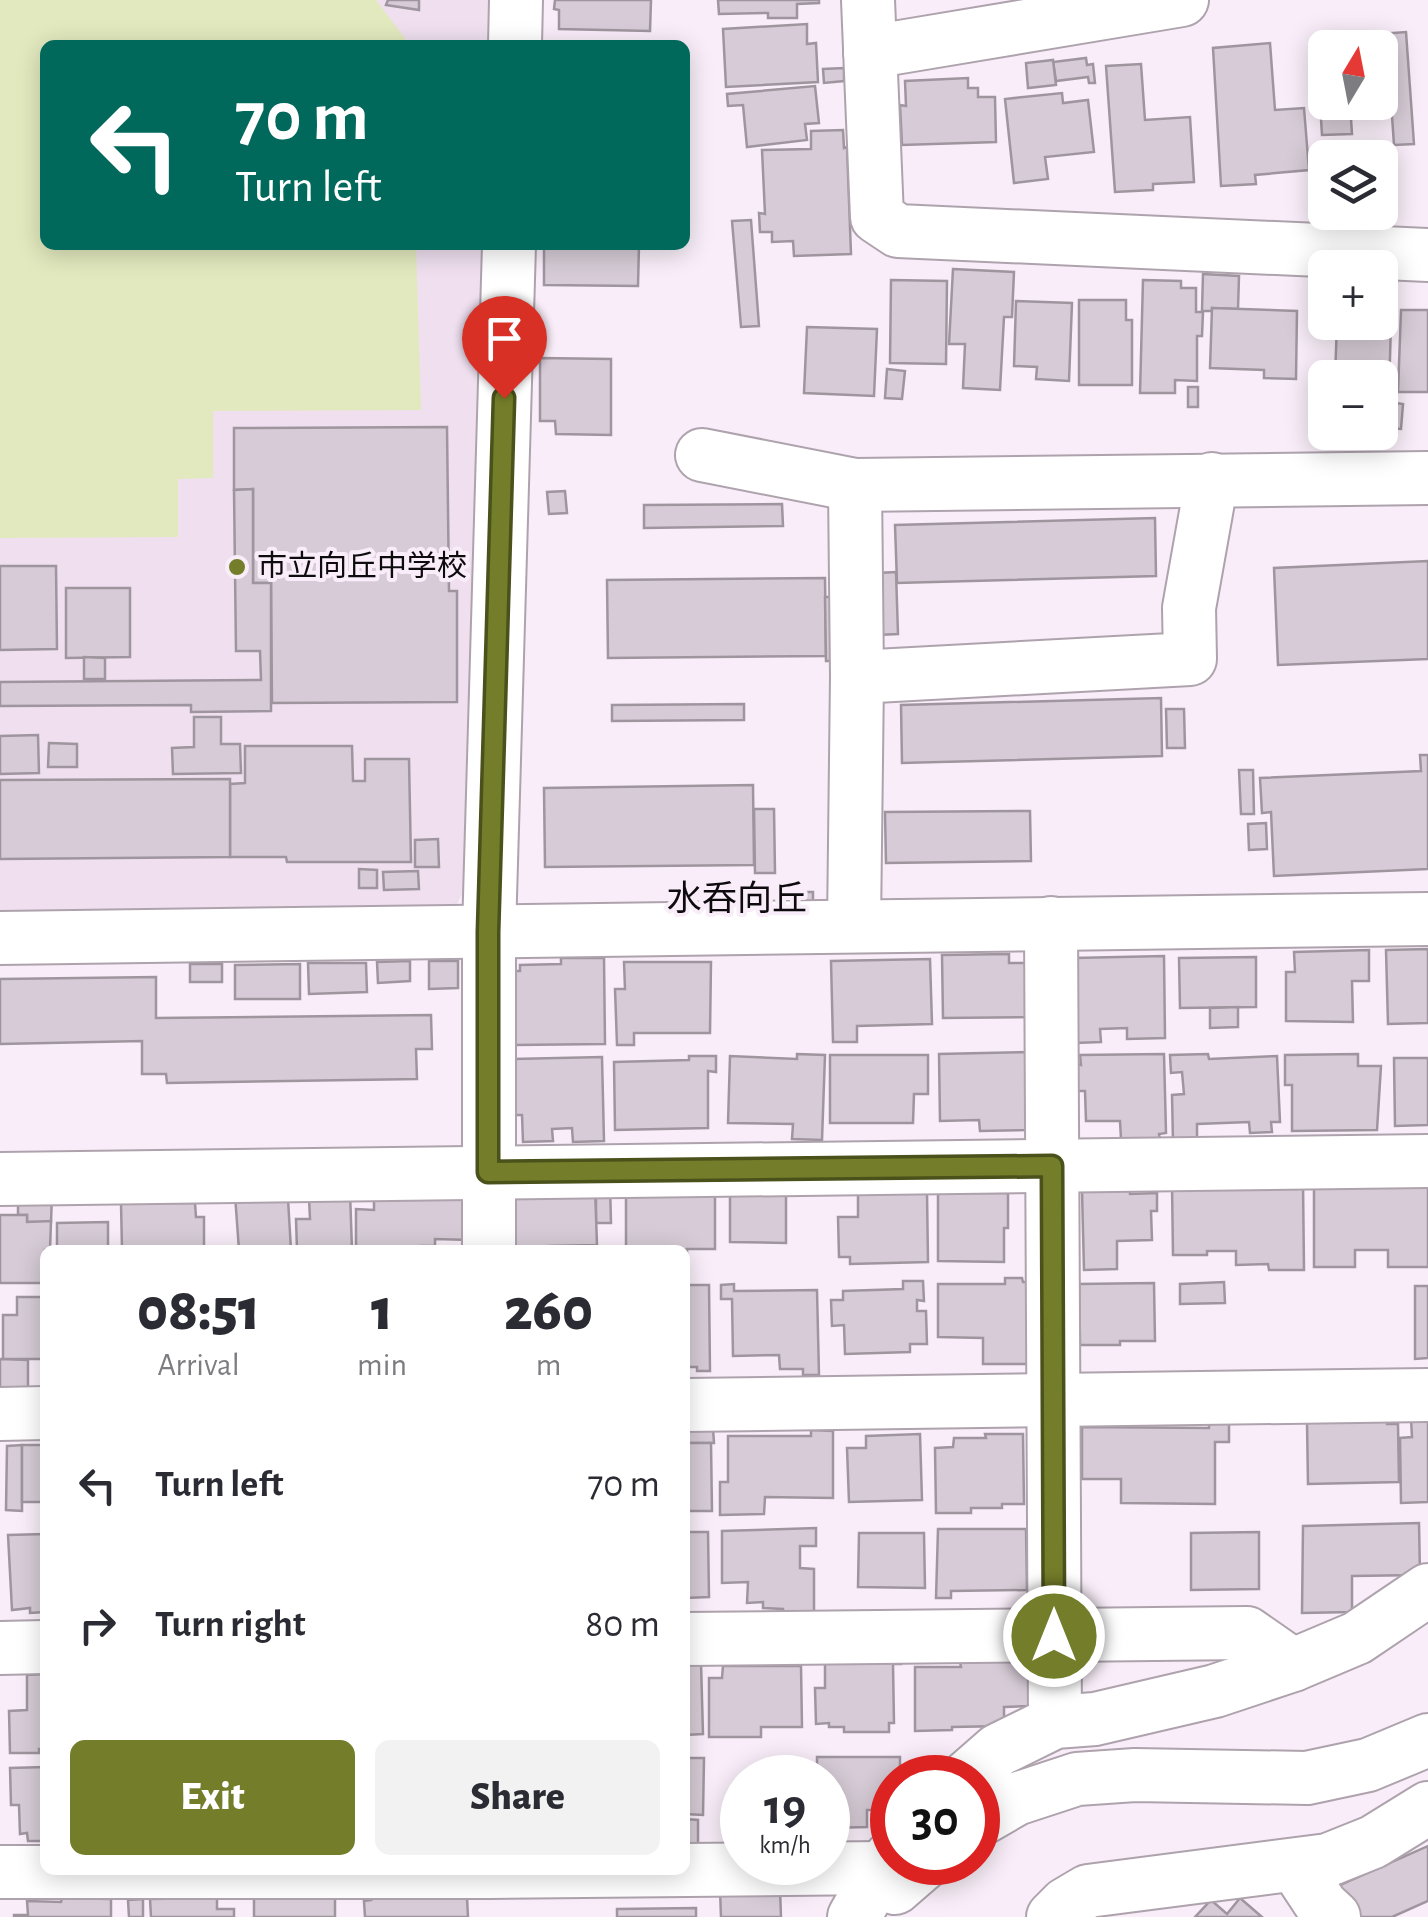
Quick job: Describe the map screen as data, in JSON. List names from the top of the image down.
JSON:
{
  "districts": ["水呑向丘"],
  "places": ["市立向丘中学校"],
  "north": "top",
  "page": {
    "map_buttons": ["+", "−"],
    "turn": ["70 m", "Turn left"],
    "eta": [
      "08:51",
      "Arrival",
      "1",
      "min",
      "260",
      "m"
    ],
    "list": [
      {
        "name": "Turn left",
        "value": "70 m"
      },
      {
        "name": "Turn right",
        "value": "80 m"
      }
    ],
    "buttons": ["Exit", "Share"],
    "speed": "19 km/h",
    "limit": "30"
  }
}
